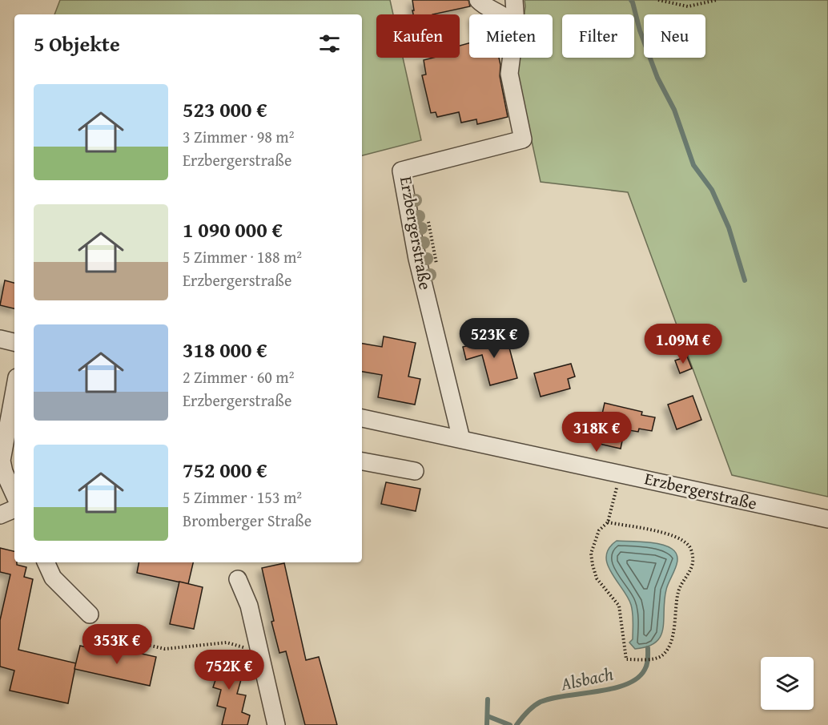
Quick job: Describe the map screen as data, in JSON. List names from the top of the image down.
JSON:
{
  "streets": {
    "street": ["Erzbergerstraße"]
  },
  "water": ["Alsbach"],
  "page": {
    "chip": [
      "Kaufen",
      "Mieten",
      "Filter",
      "Neu"
    ],
    "heading": "5 Objekte",
    "list": [
      {
        "name": "523 000 €",
        "note": "3 Zimmer · 98 m² · Erzbergerstraße"
      },
      {
        "name": "1 090 000 €",
        "note": "5 Zimmer · 188 m² · Erzbergerstraße"
      },
      {
        "name": "318 000 €",
        "note": "2 Zimmer · 60 m² · Erzbergerstraße"
      },
      {
        "name": "752 000 €",
        "note": "5 Zimmer · 153 m² · Bromberger Straße"
      }
    ],
    "price": [
      "523K €",
      "1.09M €",
      "318K €",
      "353K €",
      "752K €"
    ]
  }
}
